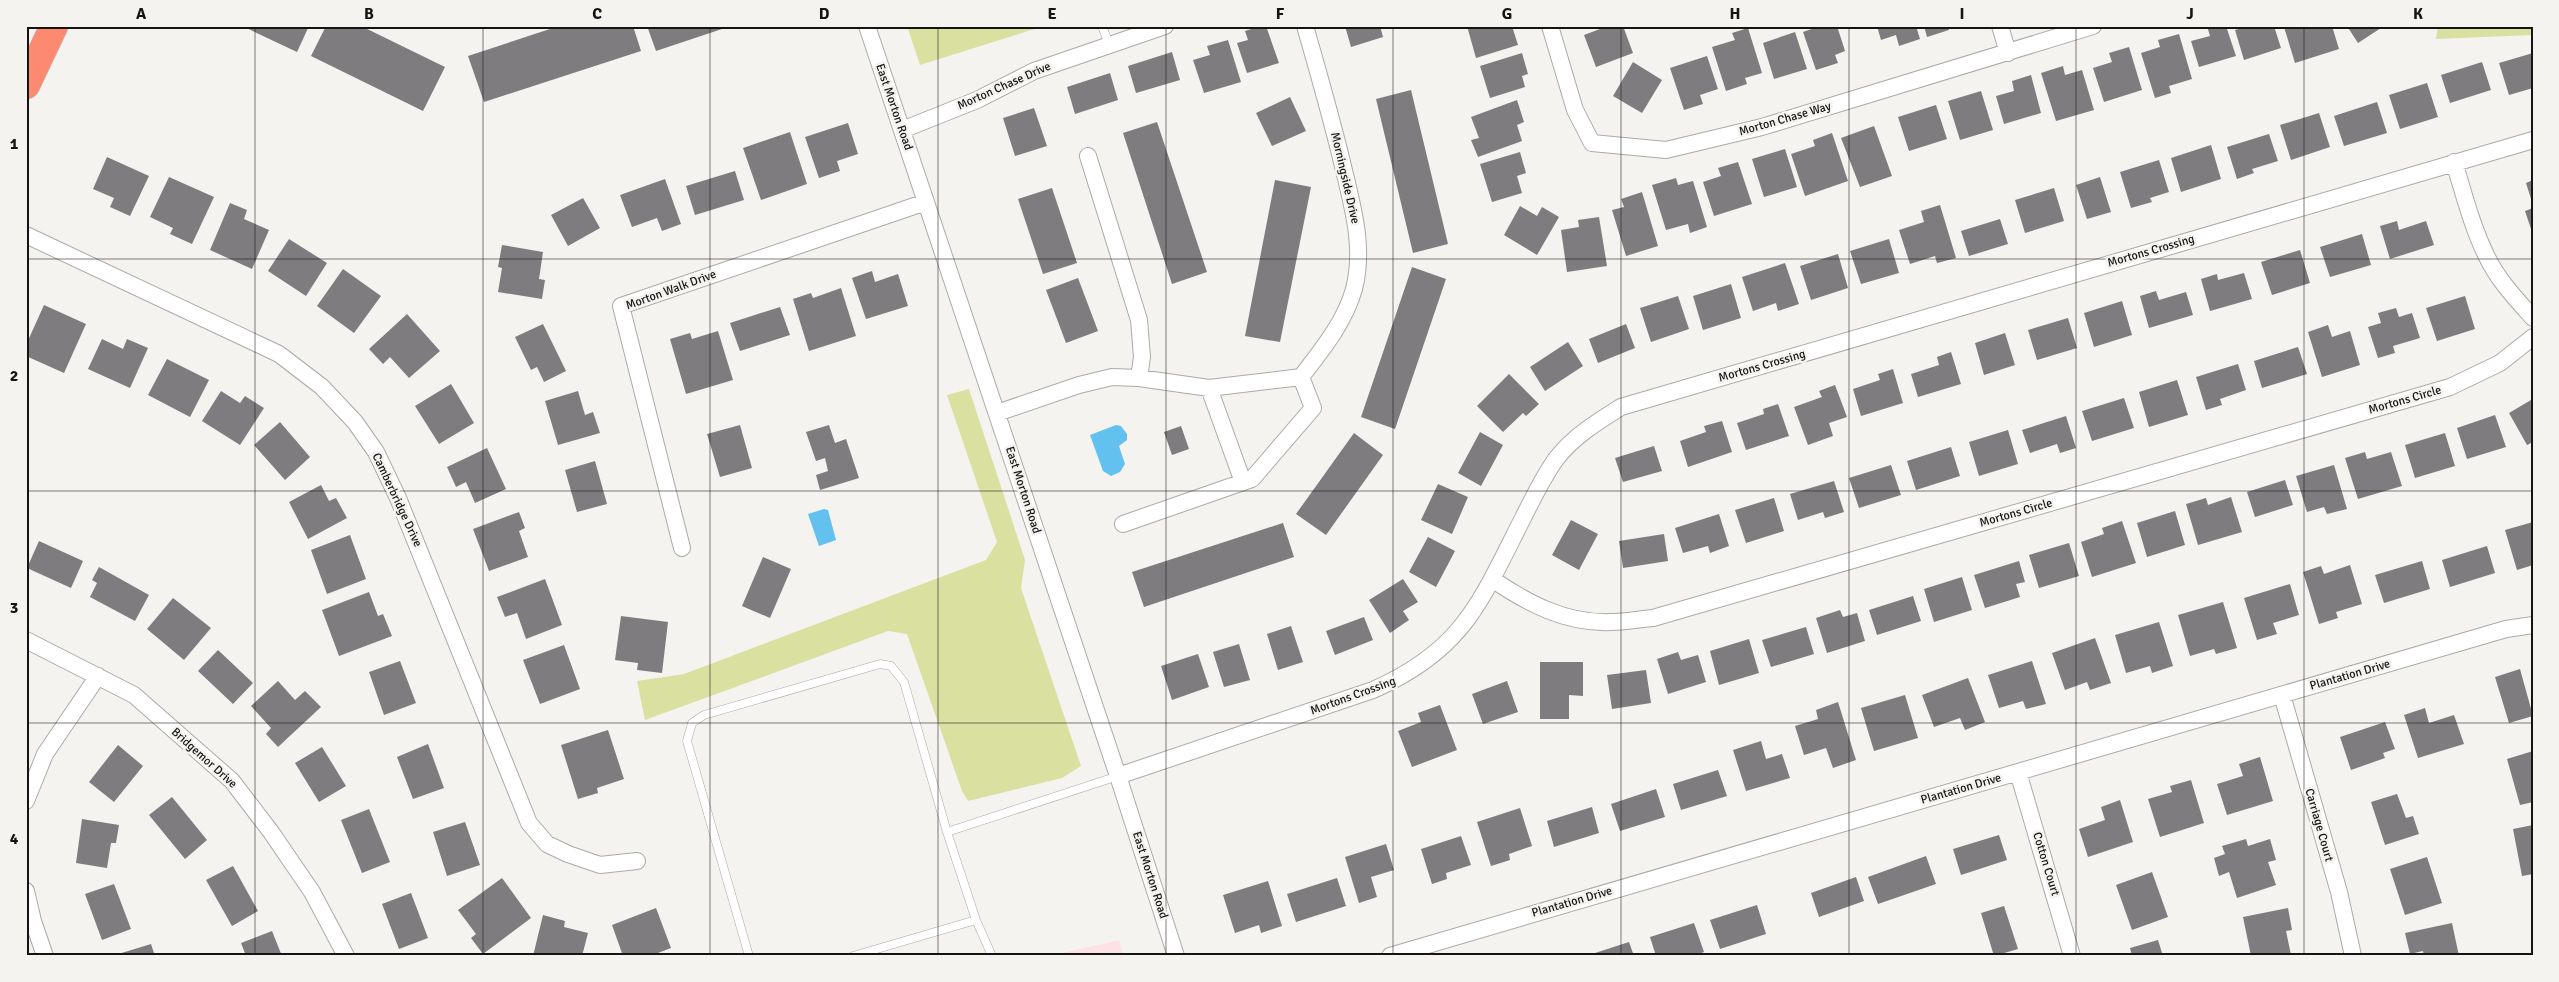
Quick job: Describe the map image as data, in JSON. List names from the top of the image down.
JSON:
{
  "streets": {
    "street": [
      "Morton Chase Drive",
      "East Morton Road",
      "Morton Chase Way",
      "Morningside Drive",
      "Mortons Crossing",
      "Morton Walk Drive",
      "Mortons Circle",
      "Camberbridge Drive",
      "Plantation Drive",
      "Bridgemor Drive",
      "Carriage Court",
      "Cotton Court"
    ]
  },
  "crossings": [
    ["Morton Chase Drive", "East Morton Road"],
    ["East Morton Road", "Mortons Crossing"],
    ["East Morton Road", "Morton Walk Drive"],
    ["Mortons Crossing", "Mortons Circle"],
    ["Plantation Drive", "Carriage Court"],
    ["Plantation Drive", "Cotton Court"]
  ],
  "grid": {
    "columns": [
      "A",
      "B",
      "C",
      "D",
      "E",
      "F",
      "G",
      "H",
      "I",
      "J",
      "K"
    ],
    "rows": [
      "1",
      "2",
      "3",
      "4"
    ]
  }
}
